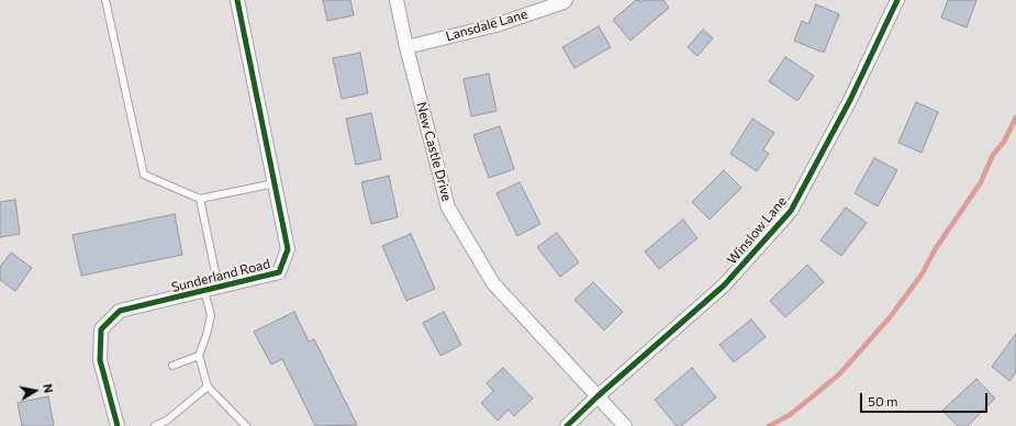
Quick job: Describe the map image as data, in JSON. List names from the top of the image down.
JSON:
{
  "streets": {
    "street": [
      "Lansdale Lane",
      "New Castle Drive",
      "Winslow Lane",
      "Sunderland Road"
    ]
  },
  "crossings": [
    ["Lansdale Lane", "New Castle Drive"],
    ["New Castle Drive", "Winslow Lane"]
  ],
  "scale_bar": "50 m",
  "north": "right"
}
